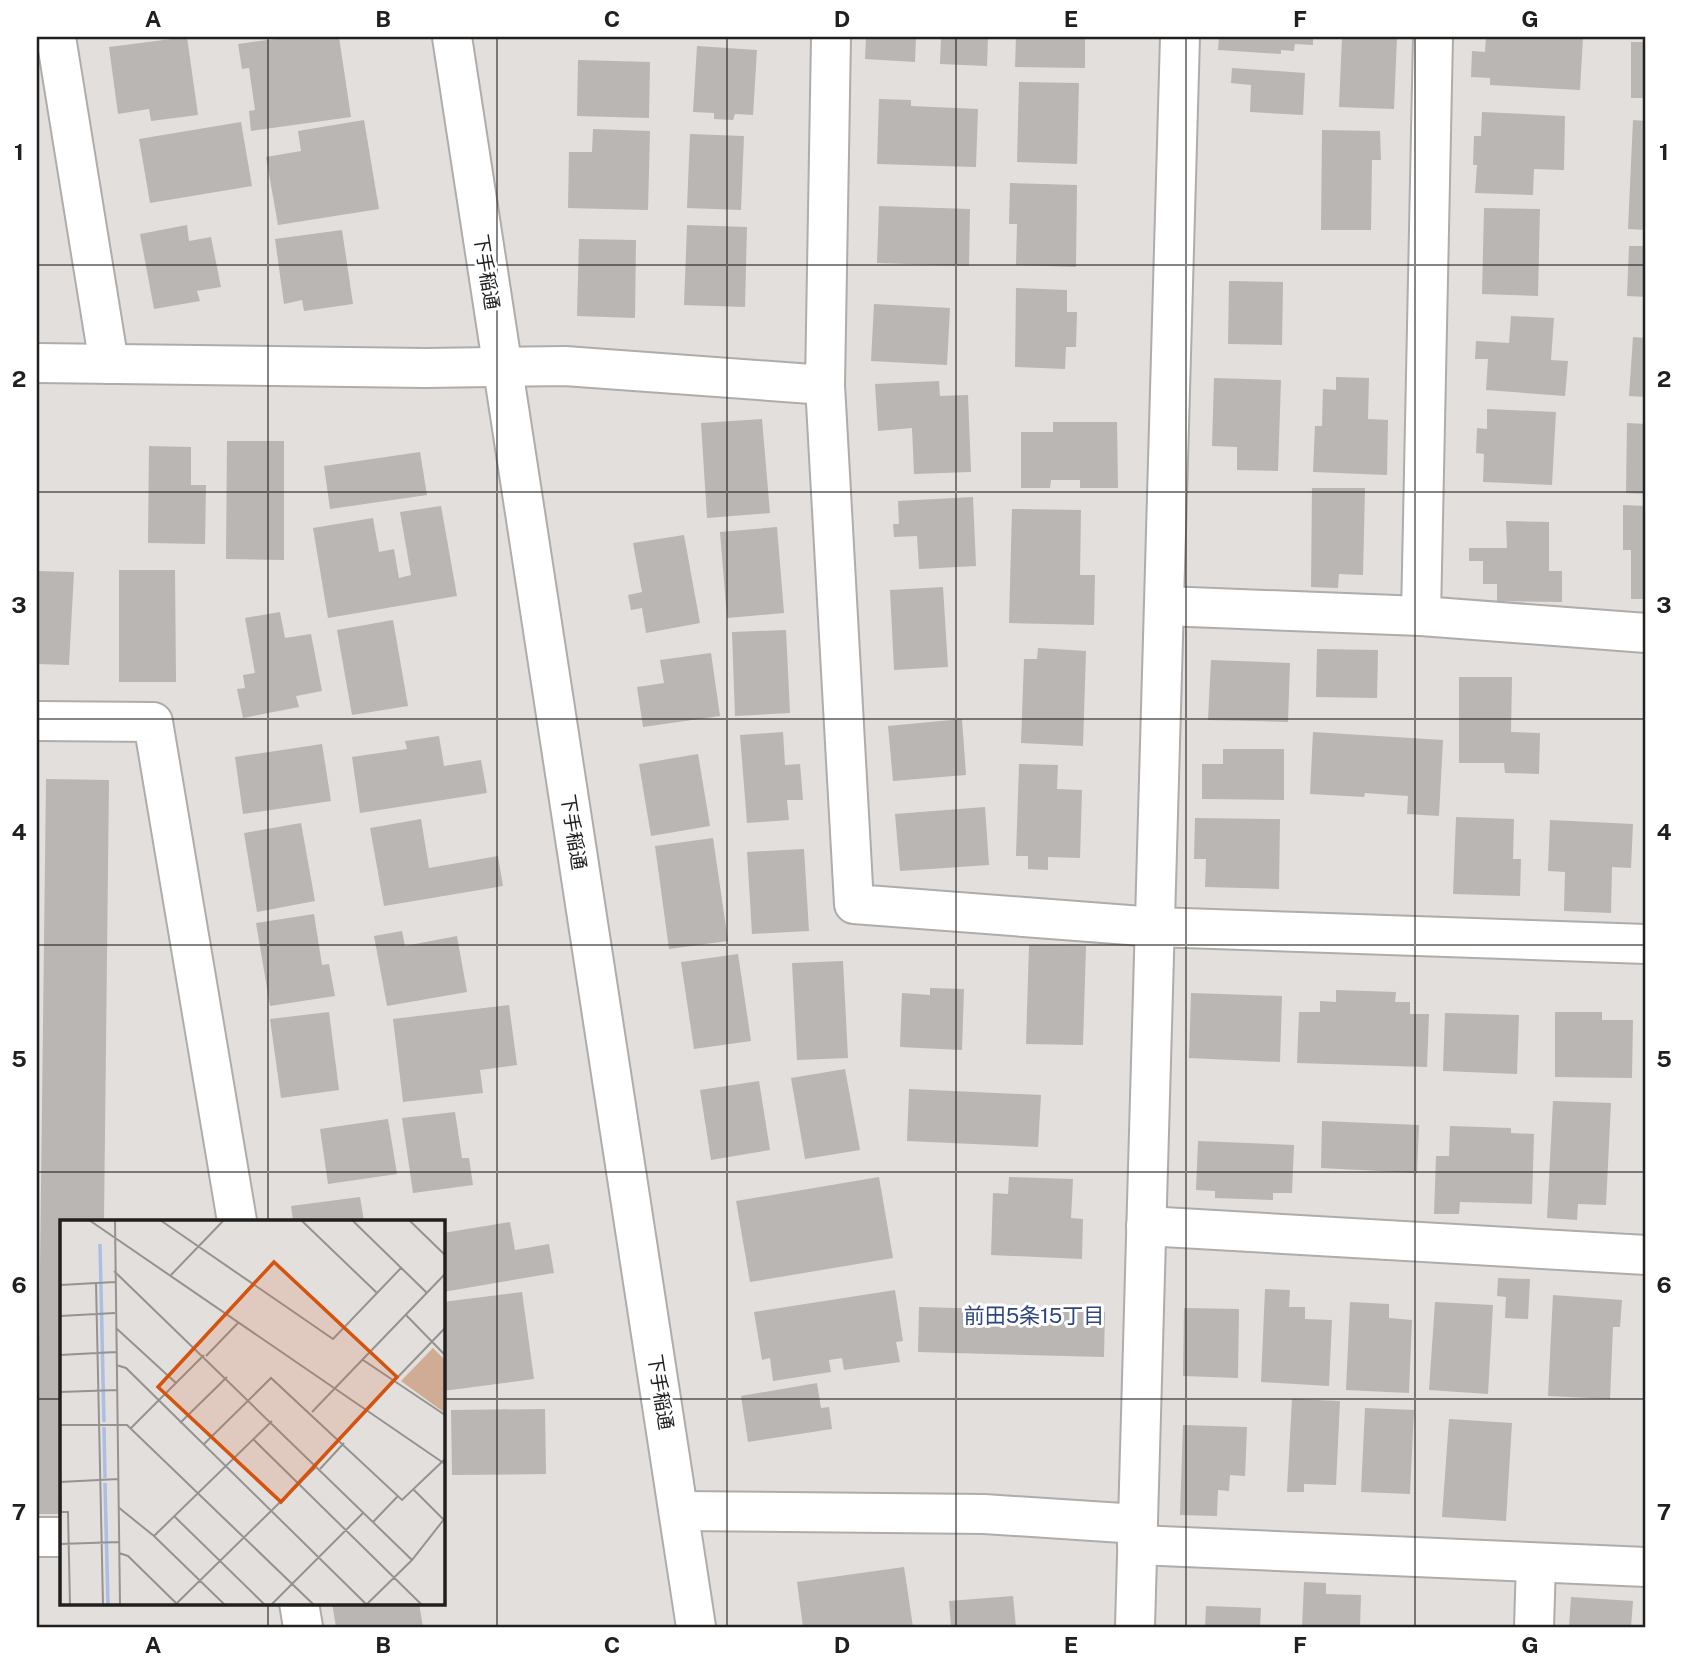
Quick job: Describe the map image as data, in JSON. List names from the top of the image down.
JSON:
{
  "streets": {
    "street": ["下手稲通"]
  },
  "districts": ["前田5条15丁目"],
  "grid": {
    "columns": [
      "A",
      "B",
      "C",
      "D",
      "E",
      "F",
      "G"
    ],
    "rows": [
      "1",
      "2",
      "3",
      "4",
      "5",
      "6",
      "7"
    ]
  }
}
